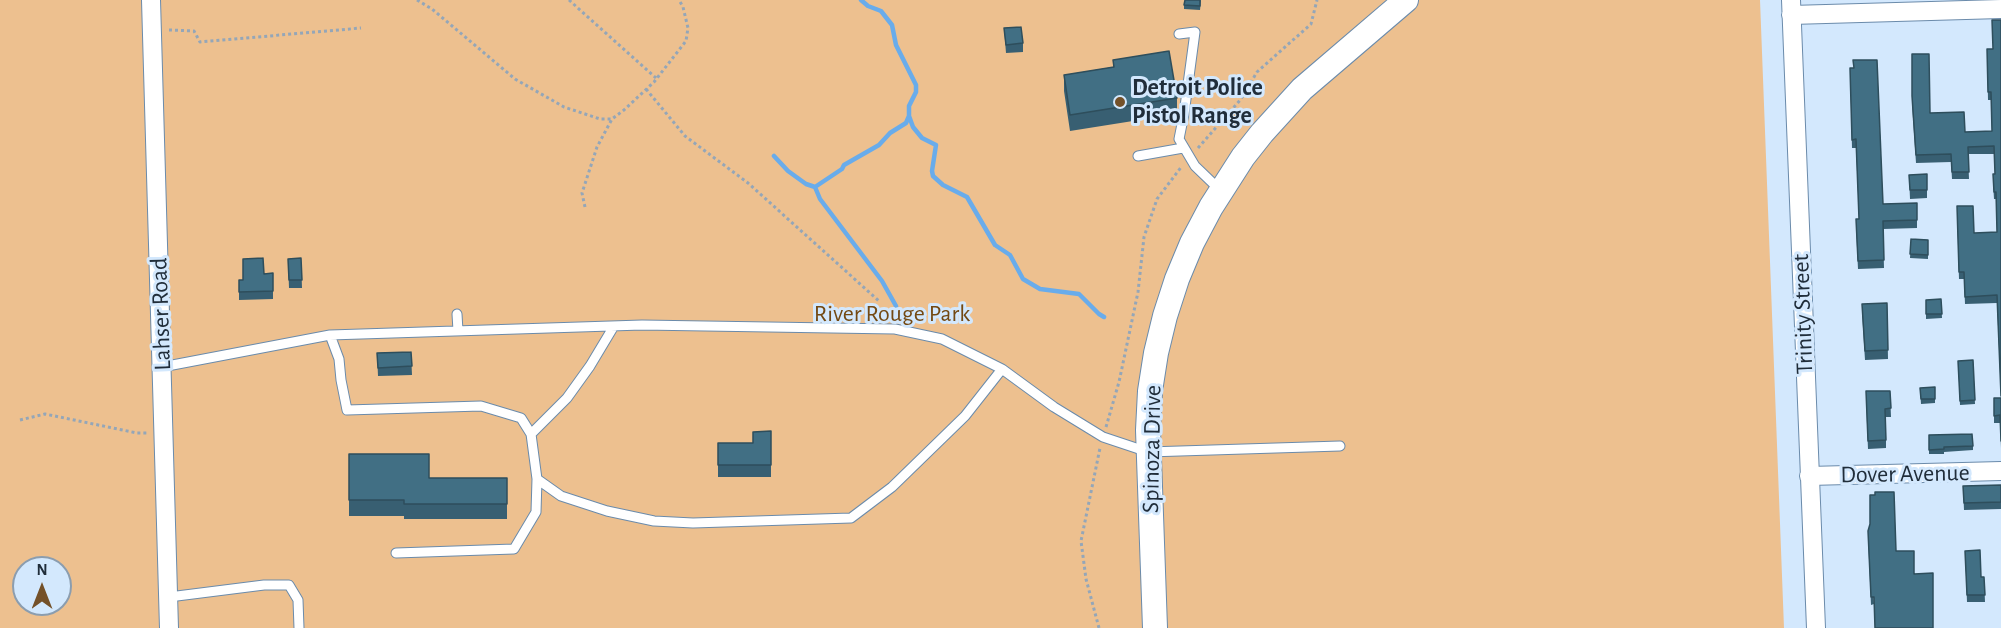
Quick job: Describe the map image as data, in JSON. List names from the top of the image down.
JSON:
{
  "streets": {
    "street": [
      "Lahser Road",
      "Trinity Street",
      "Spinoza Drive",
      "Dover Avenue"
    ]
  },
  "crossings": [
    ["Trinity Street", "Dover Avenue"]
  ],
  "parks": ["River Rouge Park"],
  "places": ["Detroit Police Pistol Range"],
  "north": "top"
}
